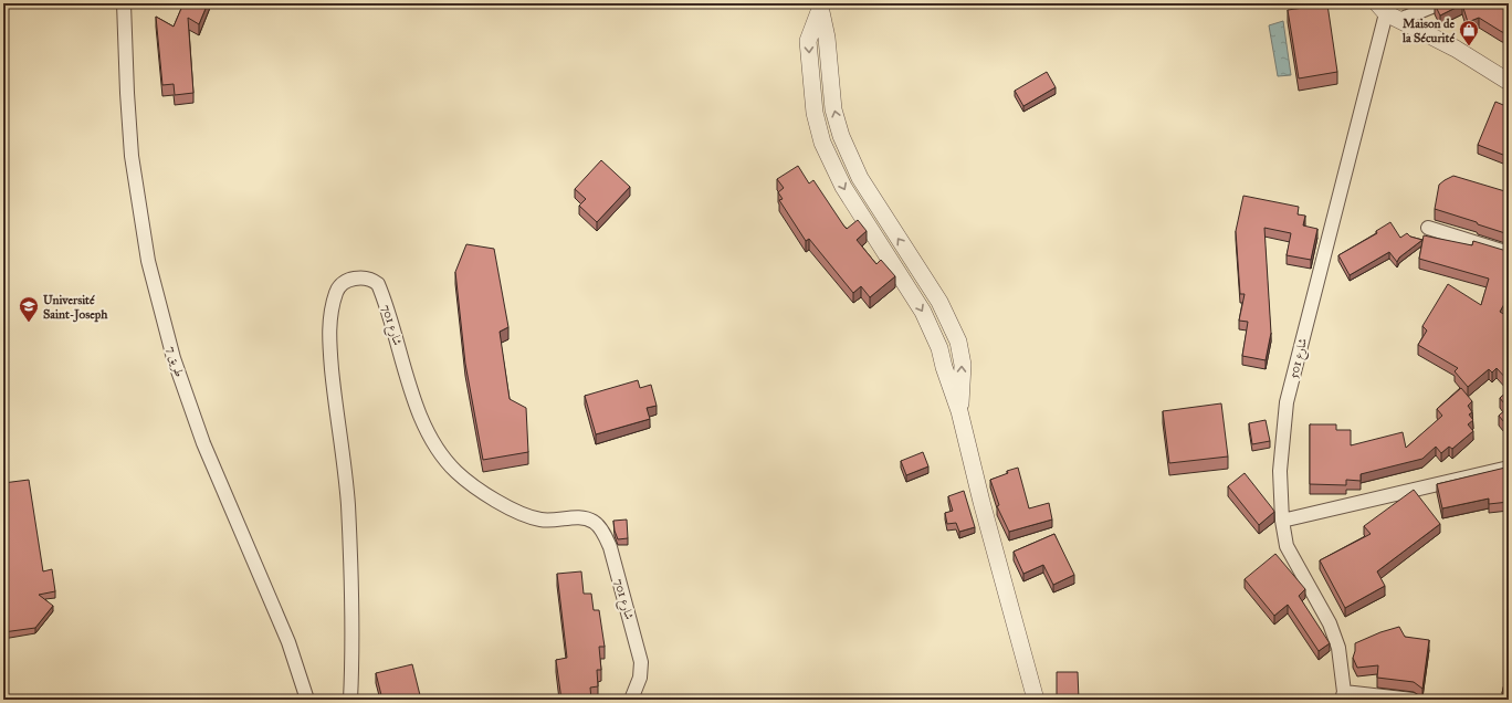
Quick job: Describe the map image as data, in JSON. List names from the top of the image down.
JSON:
{
  "streets": {
    "street": ["شارع 701", "شارع 501", "طريق 7"]
  },
  "places": {
    "shop": ["Maison de la Sécurité"],
    "school or university": ["Université Saint-Joseph"]
  }
}
